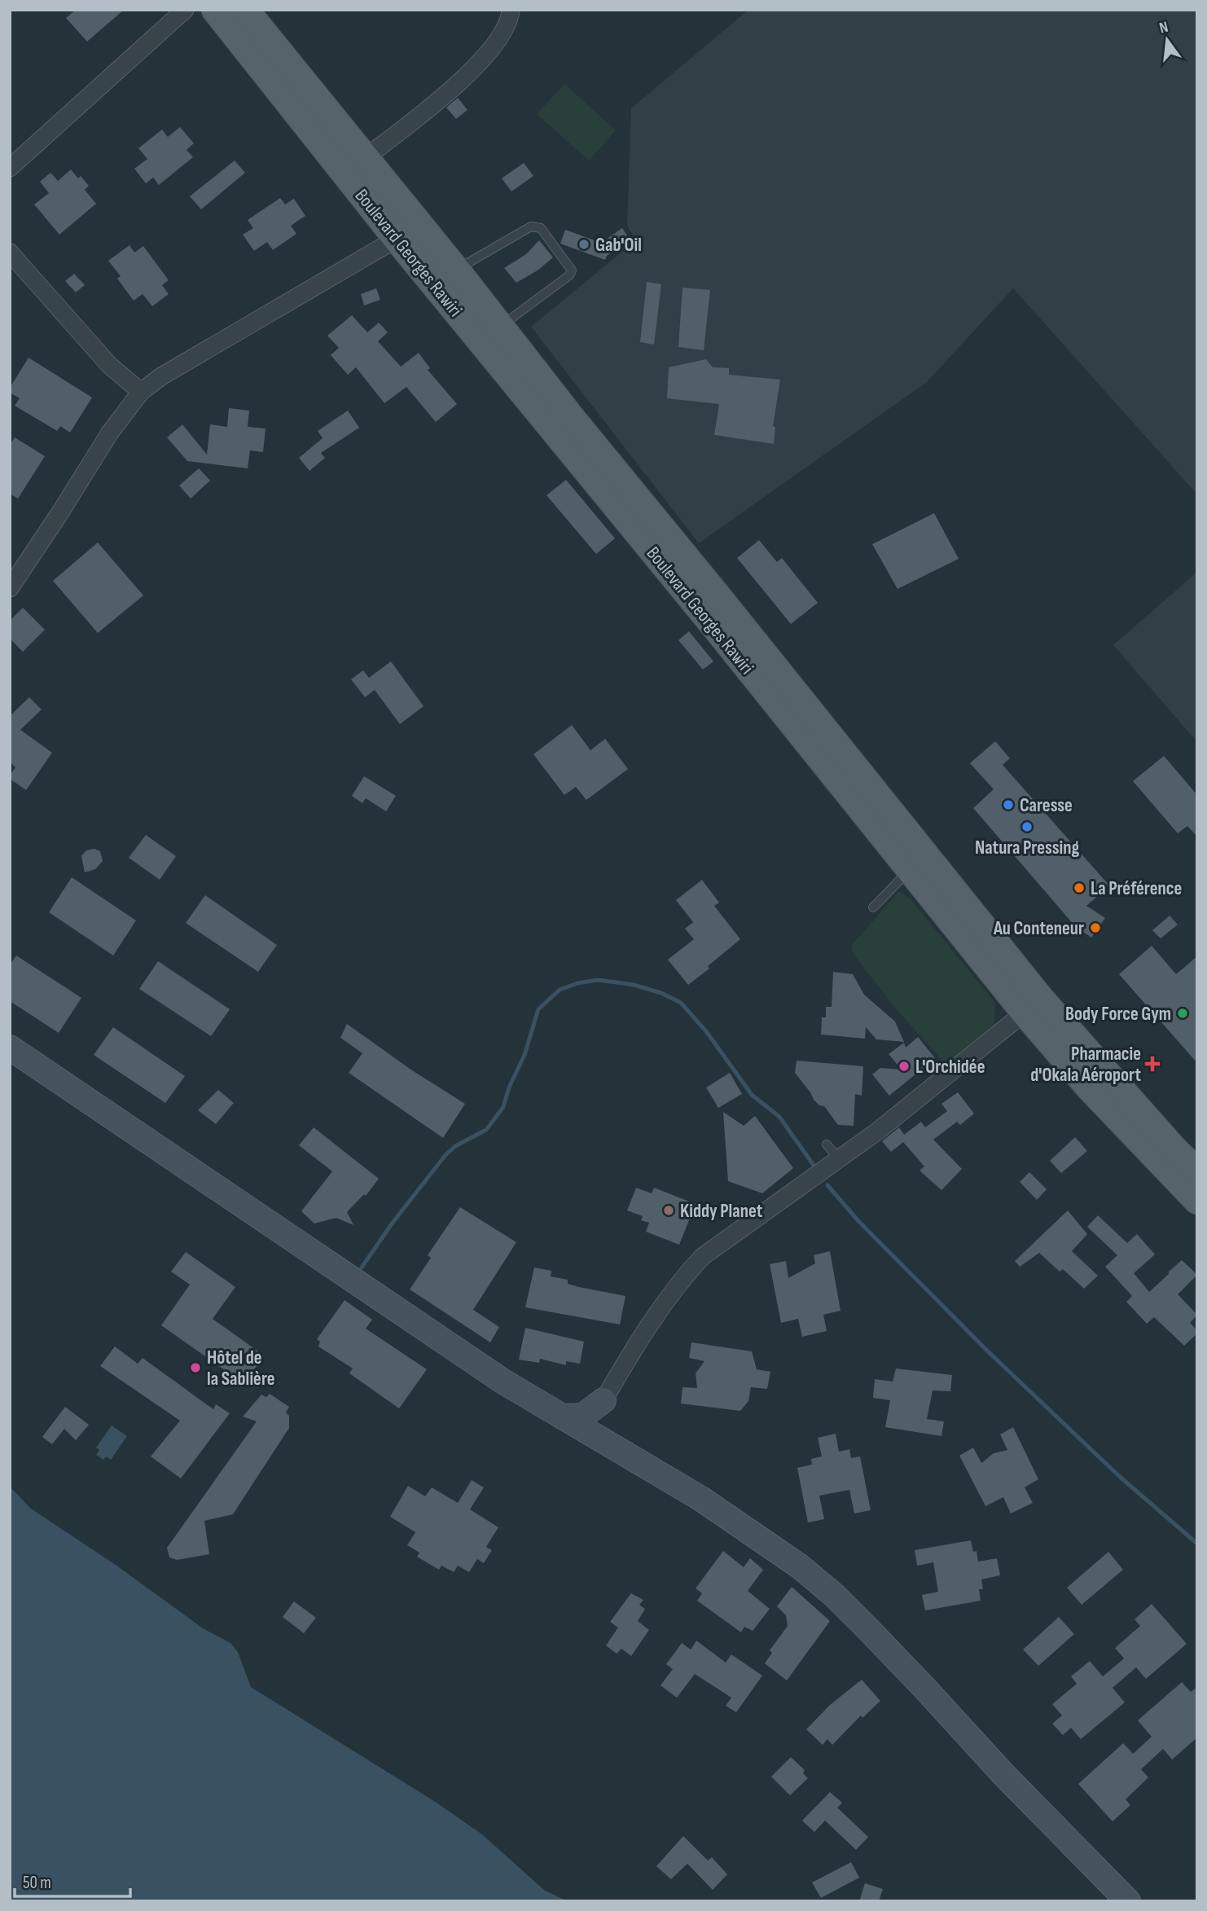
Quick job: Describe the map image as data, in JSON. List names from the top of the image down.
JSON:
{
  "streets": {
    "main road": ["Boulevard Georges Rawiri"]
  },
  "places": {
    "other": [
      "Gab'Oil",
      "Caresse",
      "Natura Pressing",
      "La Préférence",
      "Au Conteneur",
      "Body Force Gym",
      "L'Orchidée",
      "Kiddy Planet",
      "Hôtel de la Sablière"
    ],
    "health": ["Pharmacie d'Okala Aéroport"]
  },
  "scale_bar": "50 m",
  "north": "top"
}
